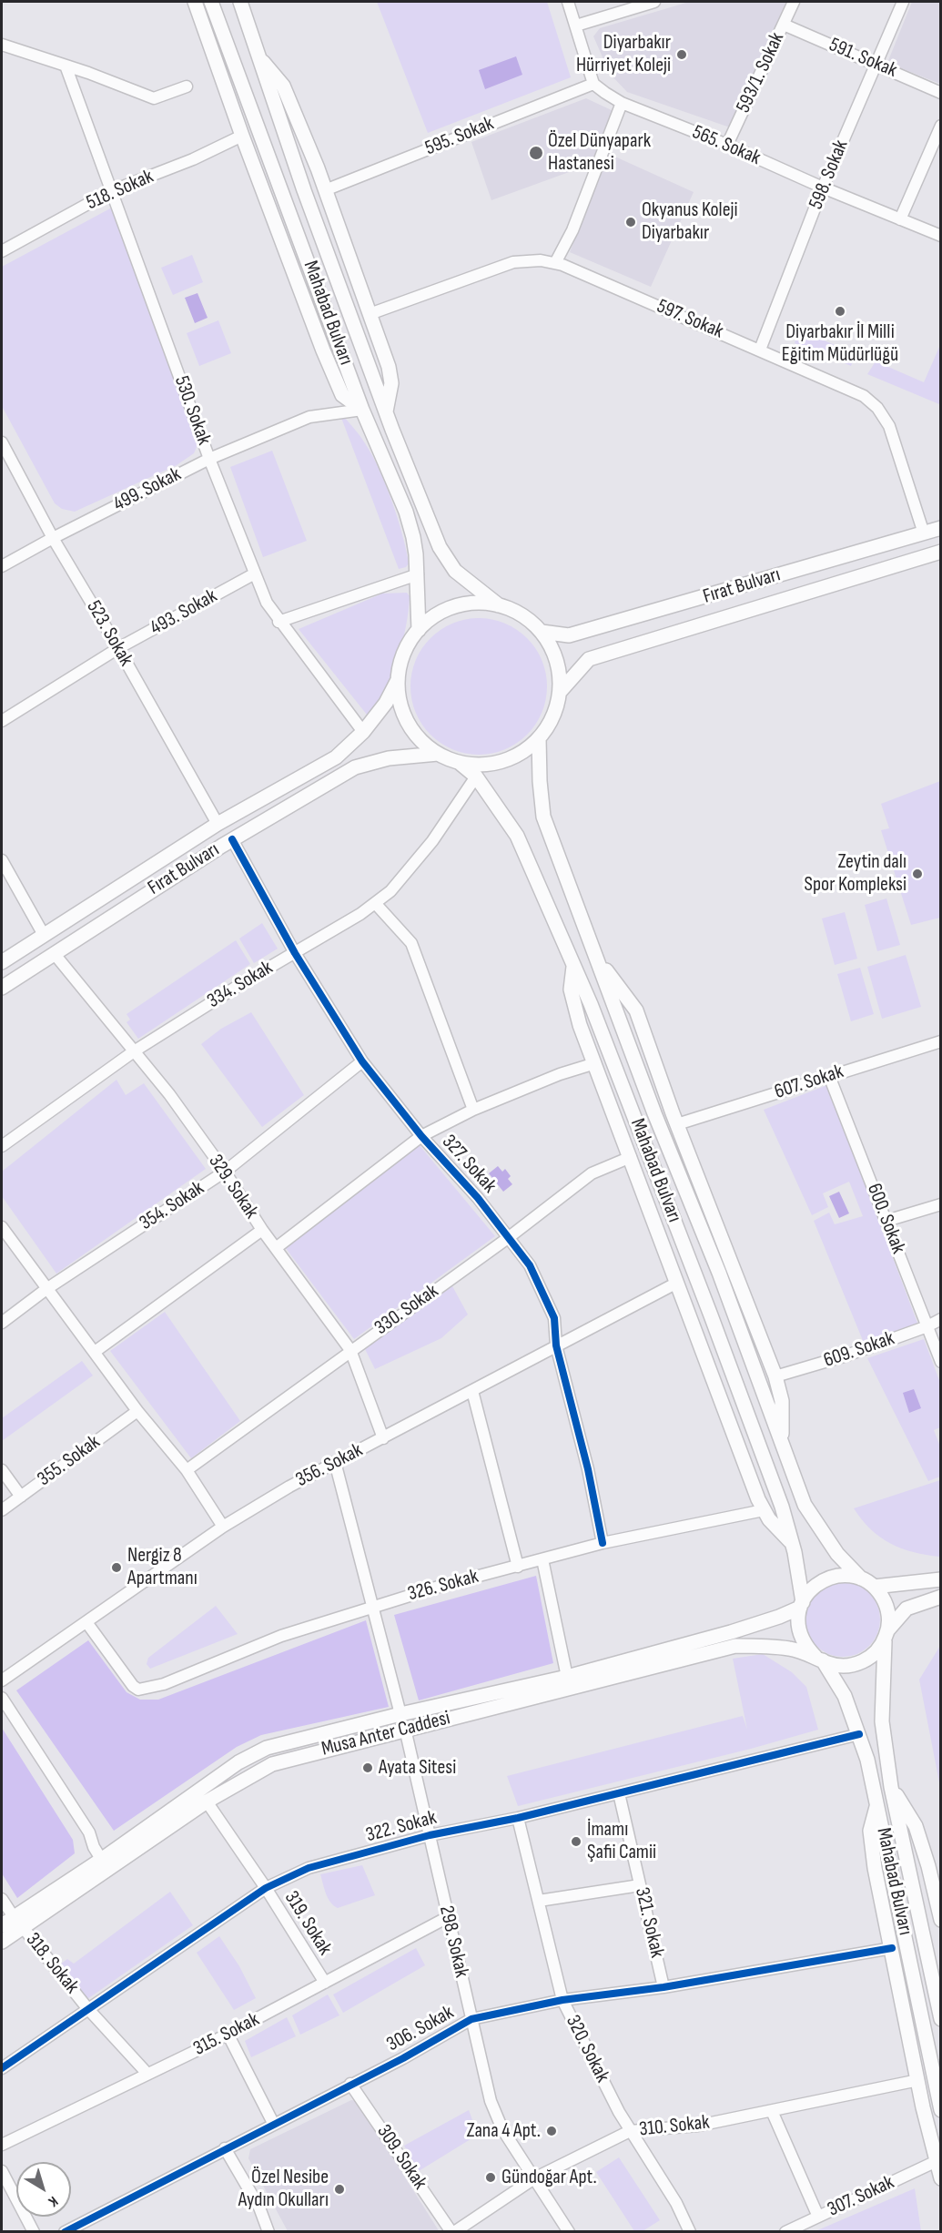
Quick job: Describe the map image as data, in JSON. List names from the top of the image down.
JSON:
{
  "streets": {
    "main road": ["Mahabad Bulvarı", "Fırat Bulvarı", "Musa Anter Caddesi"],
    "street": [
      "591. Sokak",
      "593/1. Sokak",
      "595. Sokak",
      "565. Sokak",
      "598. Sokak",
      "518. Sokak",
      "597. Sokak",
      "530. Sokak",
      "499. Sokak",
      "493. Sokak",
      "523. Sokak",
      "334. Sokak",
      "607. Sokak",
      "327. Sokak",
      "329. Sokak",
      "354. Sokak",
      "600. Sokak",
      "330. Sokak",
      "609. Sokak",
      "355. Sokak",
      "356. Sokak",
      "326. Sokak",
      "322. Sokak",
      "321. Sokak",
      "319. Sokak",
      "298. Sokak",
      "318. Sokak",
      "306. Sokak",
      "315. Sokak",
      "320. Sokak",
      "310. Sokak",
      "309. Sokak",
      "307. Sokak"
    ]
  },
  "crossings": [
    ["591. Sokak", "593/1. Sokak"],
    ["591. Sokak", "598. Sokak"],
    ["593/1. Sokak", "565. Sokak"],
    ["595. Sokak", "565. Sokak"],
    ["565. Sokak", "598. Sokak"],
    ["598. Sokak", "597. Sokak"],
    ["518. Sokak", "530. Sokak"],
    ["Mahabad Bulvarı", "499. Sokak"],
    ["Mahabad Bulvarı", "Fırat Bulvarı"],
    ["Mahabad Bulvarı", "334. Sokak"],
    ["Mahabad Bulvarı", "Musa Anter Caddesi"],
    ["Mahabad Bulvarı", "322. Sokak"],
    ["597. Sokak", "Fırat Bulvarı"],
    ["530. Sokak", "499. Sokak"],
    ["530. Sokak", "Fırat Bulvarı"],
    ["530. Sokak", "493. Sokak"],
    ["499. Sokak", "523. Sokak"],
    ["Fırat Bulvarı", "523. Sokak"],
    ["Fırat Bulvarı", "327. Sokak"],
    ["Fırat Bulvarı", "329. Sokak"],
    ["493. Sokak", "523. Sokak"],
    ["334. Sokak", "327. Sokak"],
    ["334. Sokak", "329. Sokak"],
    ["607. Sokak", "600. Sokak"],
    ["327. Sokak", "354. Sokak"],
    ["327. Sokak", "330. Sokak"],
    ["327. Sokak", "356. Sokak"],
    ["327. Sokak", "326. Sokak"],
    ["329. Sokak", "354. Sokak"],
    ["329. Sokak", "330. Sokak"],
    ["329. Sokak", "356. Sokak"],
    ["600. Sokak", "609. Sokak"],
    ["356. Sokak", "326. Sokak"],
    ["Musa Anter Caddesi", "319. Sokak"],
    ["Musa Anter Caddesi", "298. Sokak"],
    ["Musa Anter Caddesi", "318. Sokak"],
    ["322. Sokak", "321. Sokak"],
    ["322. Sokak", "319. Sokak"],
    ["322. Sokak", "298. Sokak"],
    ["322. Sokak", "318. Sokak"],
    ["322. Sokak", "320. Sokak"],
    ["321. Sokak", "306. Sokak"],
    ["319. Sokak", "315. Sokak"],
    ["298. Sokak", "306. Sokak"],
    ["298. Sokak", "315. Sokak"],
    ["298. Sokak", "310. Sokak"],
    ["318. Sokak", "315. Sokak"],
    ["306. Sokak", "320. Sokak"],
    ["306. Sokak", "309. Sokak"],
    ["320. Sokak", "310. Sokak"],
    ["310. Sokak", "309. Sokak"]
  ],
  "places": [
    "Diyarbakır Hürriyet Koleji",
    "Özel Dünyapark Hastanesi",
    "Okyanus Koleji Diyarbakır",
    "Diyarbakır İl Milli Eğitim Müdürlüğü",
    "Zeytin dalı Spor Kompleksi",
    "Nergiz 8 Apartmanı",
    "Ayata Sitesi",
    "İmamı Şafii Camii",
    "Zana 4 Apt.",
    "Gündoğar Apt.",
    "Özel Nesibe Aydın Okulları"
  ],
  "north": "bottom right"
}
